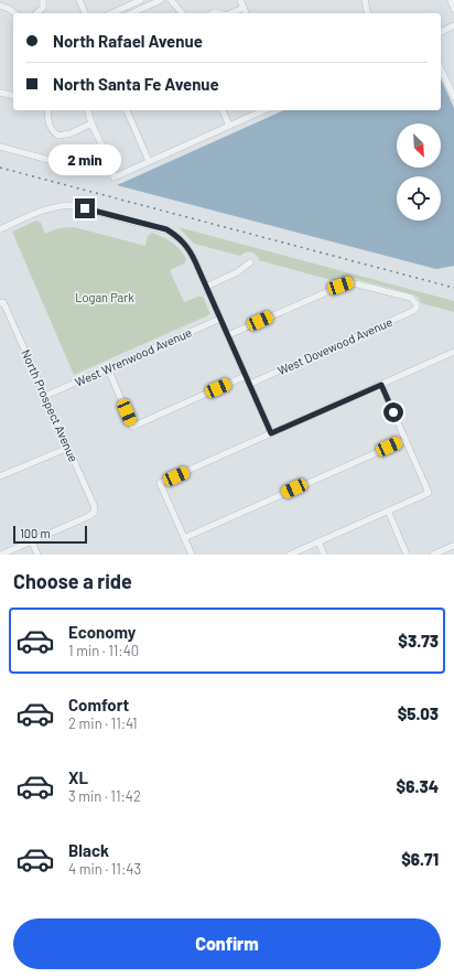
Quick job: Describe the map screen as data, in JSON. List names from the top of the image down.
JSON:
{
  "streets": {
    "street": ["West Dovewood Avenue", "West Wrenwood Avenue", "North Prospect Avenue"]
  },
  "crossings": [
    ["West Wrenwood Avenue", "North Prospect Avenue"]
  ],
  "parks": ["Logan Park"],
  "scale_bar": "100 m",
  "north": "bottom right",
  "page": {
    "banner": ["North Rafael Avenue", "North Santa Fe Avenue"],
    "bubble": "2 min",
    "scale": "100 m",
    "heading": "Choose a ride",
    "list": [
      {
        "name": "Economy",
        "note": "1 min · 11:40",
        "value": "$3.73"
      },
      {
        "name": "Comfort",
        "note": "2 min · 11:41",
        "value": "$5.03"
      },
      {
        "name": "XL",
        "note": "3 min · 11:42",
        "value": "$6.34"
      },
      {
        "name": "Black",
        "note": "4 min · 11:43",
        "value": "$6.71"
      }
    ],
    "buttons": "Confirm"
  }
}
